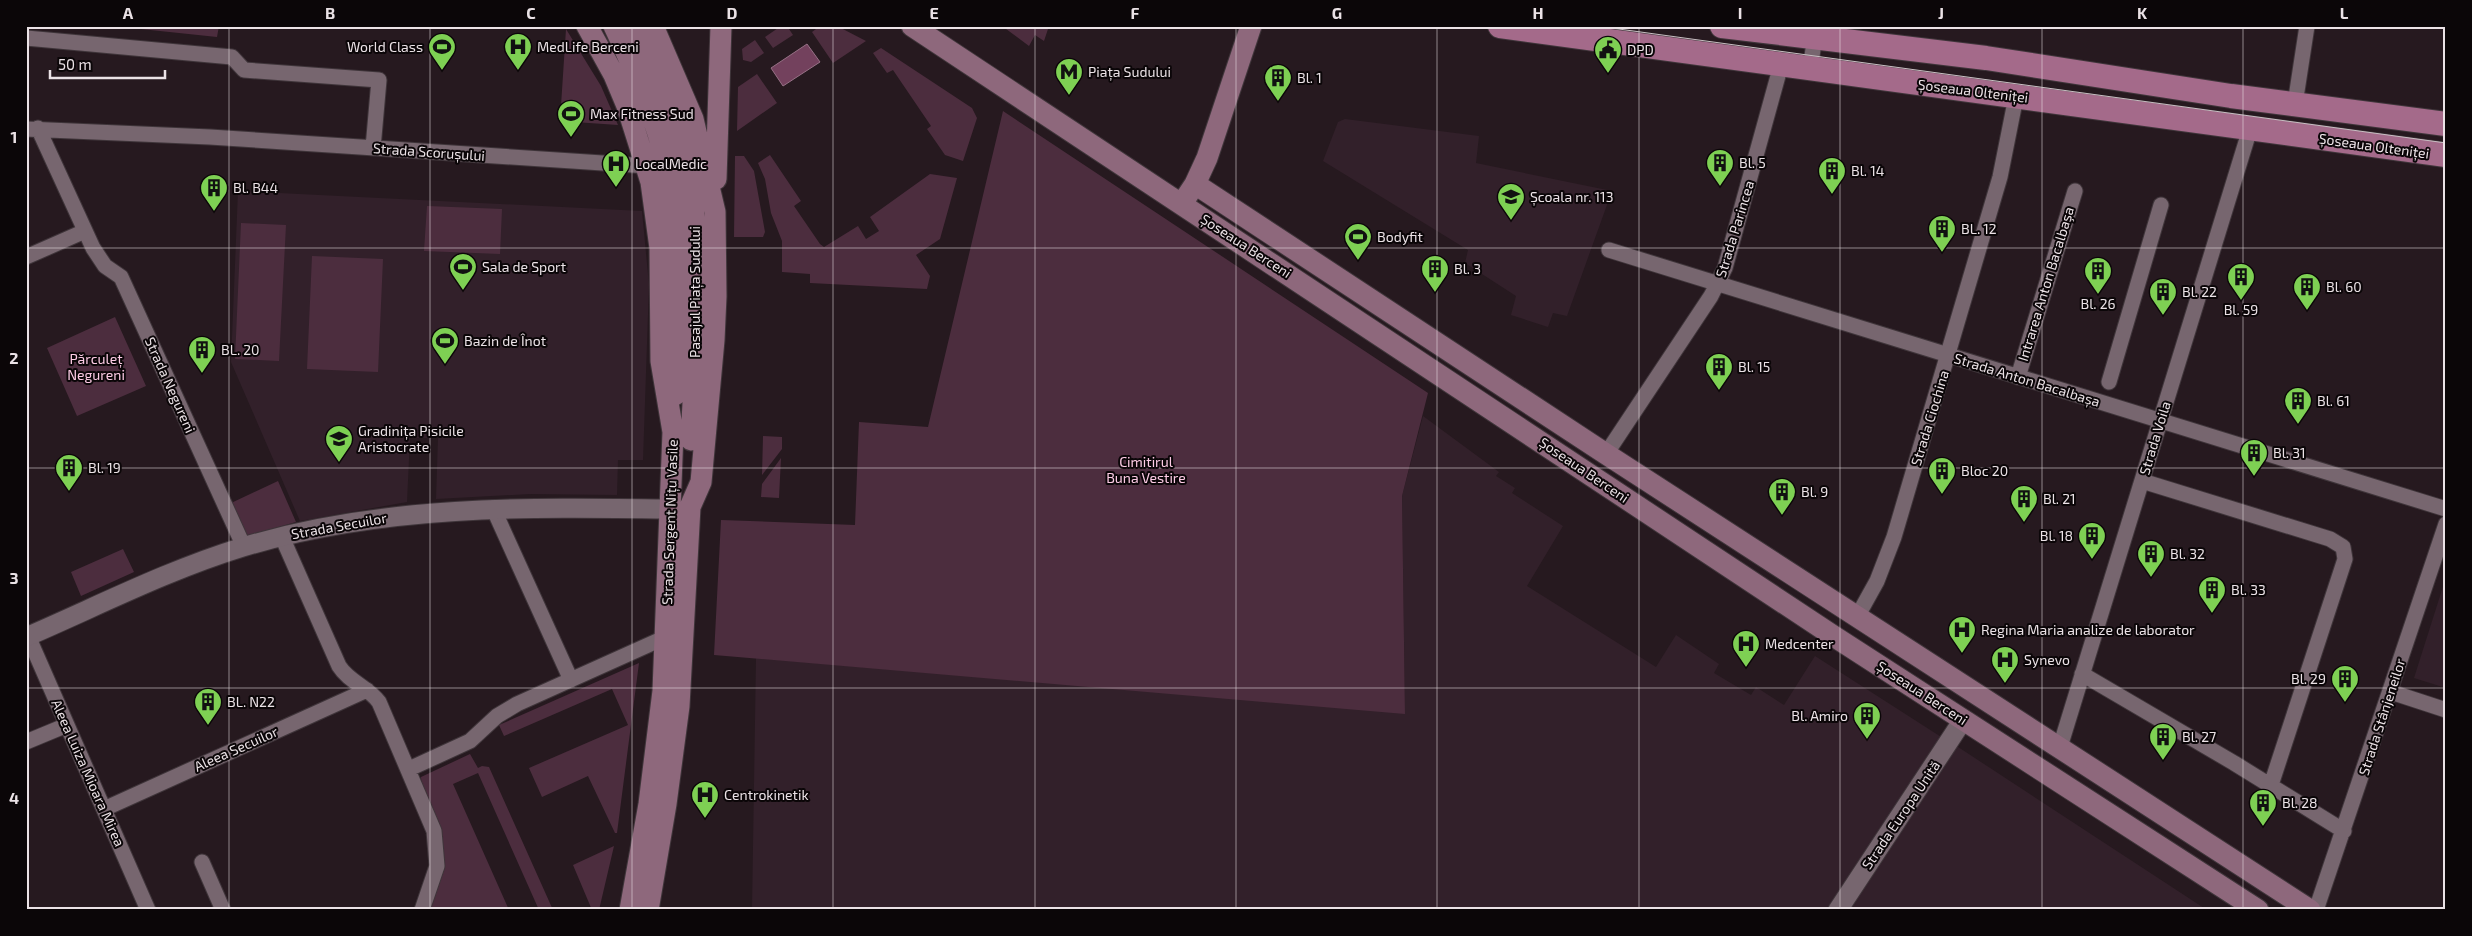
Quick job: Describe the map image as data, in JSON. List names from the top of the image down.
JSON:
{
  "streets": {
    "main road": [
      "Șoseaua Olteniței",
      "Șoseaua Berceni",
      "Pasajul Piața Sudului",
      "Strada Sergent Nițu Vasile"
    ],
    "street": [
      "Strada Scorușului",
      "Strada Parincea",
      "Intrarea Anton Bacalbaşa",
      "Strada Anton Bacalbașa",
      "Strada Negureni",
      "Strada Ciochina",
      "Strada Voila",
      "Strada Secuilor",
      "Strada Stânjeneilor",
      "Aleea Secuilor",
      "Aleea Luiza Mioara Mirea",
      "Strada Europa Unită"
    ]
  },
  "crossings": [
    ["Șoseaua Olteniței", "Strada Parincea"],
    ["Șoseaua Olteniței", "Strada Ciochina"],
    ["Șoseaua Olteniței", "Strada Voila"],
    ["Strada Scorușului", "Strada Negureni"],
    ["Strada Scorușului", "Strada Sergent Nițu Vasile"],
    ["Strada Parincea", "Șoseaua Berceni"],
    ["Strada Parincea", "Strada Anton Bacalbașa"],
    ["Șoseaua Berceni", "Strada Ciochina"],
    ["Șoseaua Berceni", "Strada Voila"],
    ["Șoseaua Berceni", "Strada Europa Unită"],
    ["Intrarea Anton Bacalbaşa", "Strada Anton Bacalbașa"],
    ["Pasajul Piața Sudului", "Strada Sergent Nițu Vasile"],
    ["Pasajul Piața Sudului", "Strada Secuilor"],
    ["Strada Anton Bacalbașa", "Strada Ciochina"],
    ["Strada Anton Bacalbașa", "Strada Voila"],
    ["Strada Negureni", "Strada Secuilor"],
    ["Strada Sergent Nițu Vasile", "Strada Secuilor"],
    ["Strada Secuilor", "Aleea Luiza Mioara Mirea"],
    ["Aleea Secuilor", "Aleea Luiza Mioara Mirea"]
  ],
  "parks": ["Părculeț Negureni", "Cimitirul Buna Vestire"],
  "places": {
    "sports": [
      "World Class",
      "Max Fitness Sud",
      "Bodyfit",
      "Sala de Sport",
      "Bazin de Înot"
    ],
    "hospital": [
      "MedLife Berceni",
      "LocalMedic",
      "Regina Maria analize de laborator",
      "Medcenter",
      "Synevo",
      "Centrokinetik"
    ],
    "public building": ["DPD"],
    "metro station": ["Piața Sudului"],
    "building": [
      "Bl. 1",
      "Bl. 5",
      "Bl. 14",
      "Bl. B44",
      "BL. 12",
      "Bl. 3",
      "Bl. 26",
      "Bl. 59",
      "Bl. 60",
      "Bl. 22",
      "BL. 20",
      "Bl. 15",
      "Bl. 61",
      "Bl. 31",
      "Bl. 19",
      "Bloc 20",
      "Bl. 9",
      "Bl. 21",
      "Bl. 18",
      "Bl. 32",
      "Bl. 33",
      "Bl. 29",
      "BL. N22",
      "Bl. Amiro",
      "Bl. 27",
      "Bl. 28"
    ],
    "school or university": ["Școala nr. 113", "Gradinița Pisicile Aristocrate"]
  },
  "scale_bar": "50 m",
  "grid": {
    "columns": [
      "A",
      "B",
      "C",
      "D",
      "E",
      "F",
      "G",
      "H",
      "I",
      "J",
      "K",
      "L"
    ],
    "rows": [
      "1",
      "2",
      "3",
      "4"
    ]
  }
}
